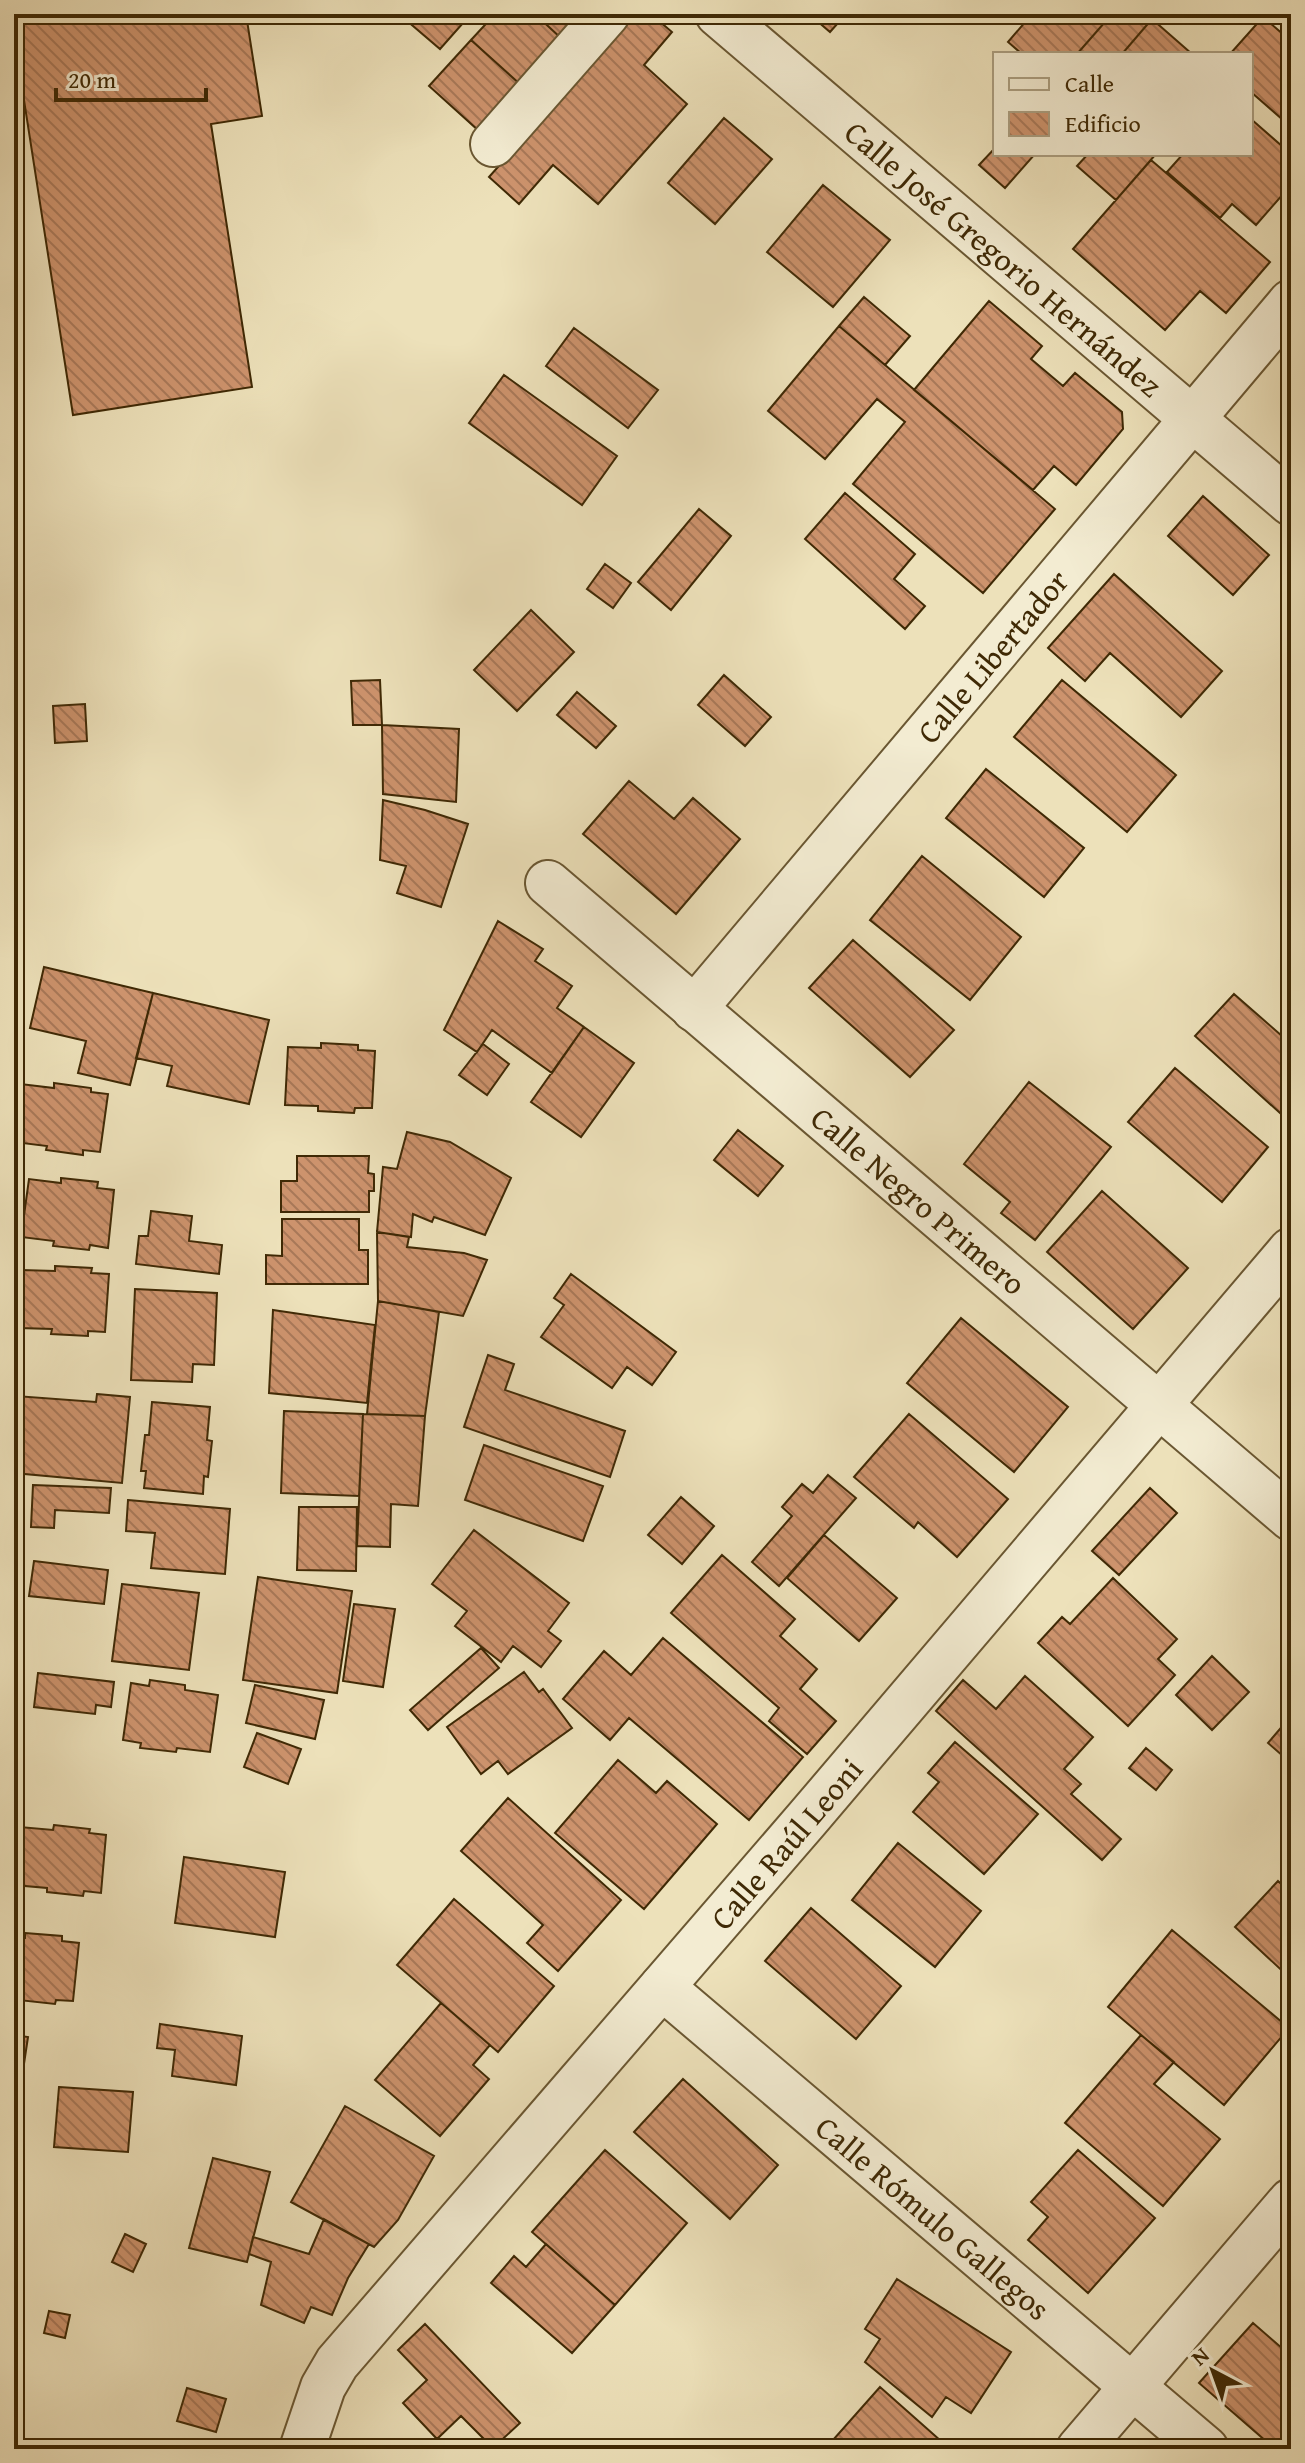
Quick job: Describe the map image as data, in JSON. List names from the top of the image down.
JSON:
{
  "streets": {
    "street": [
      "Calle José Gregorio Hernández",
      "Calle Libertador",
      "Calle Negro Primero",
      "Calle Raúl Leoni",
      "Calle Rómulo Gallegos"
    ]
  },
  "crossings": [
    ["Calle José Gregorio Hernández", "Calle Libertador"],
    ["Calle Libertador", "Calle Negro Primero"],
    ["Calle Negro Primero", "Calle Raúl Leoni"],
    ["Calle Raúl Leoni", "Calle Rómulo Gallegos"]
  ],
  "legend": ["Calle", "Edificio"],
  "scale_bar": "20 m",
  "north": "top left"
}
